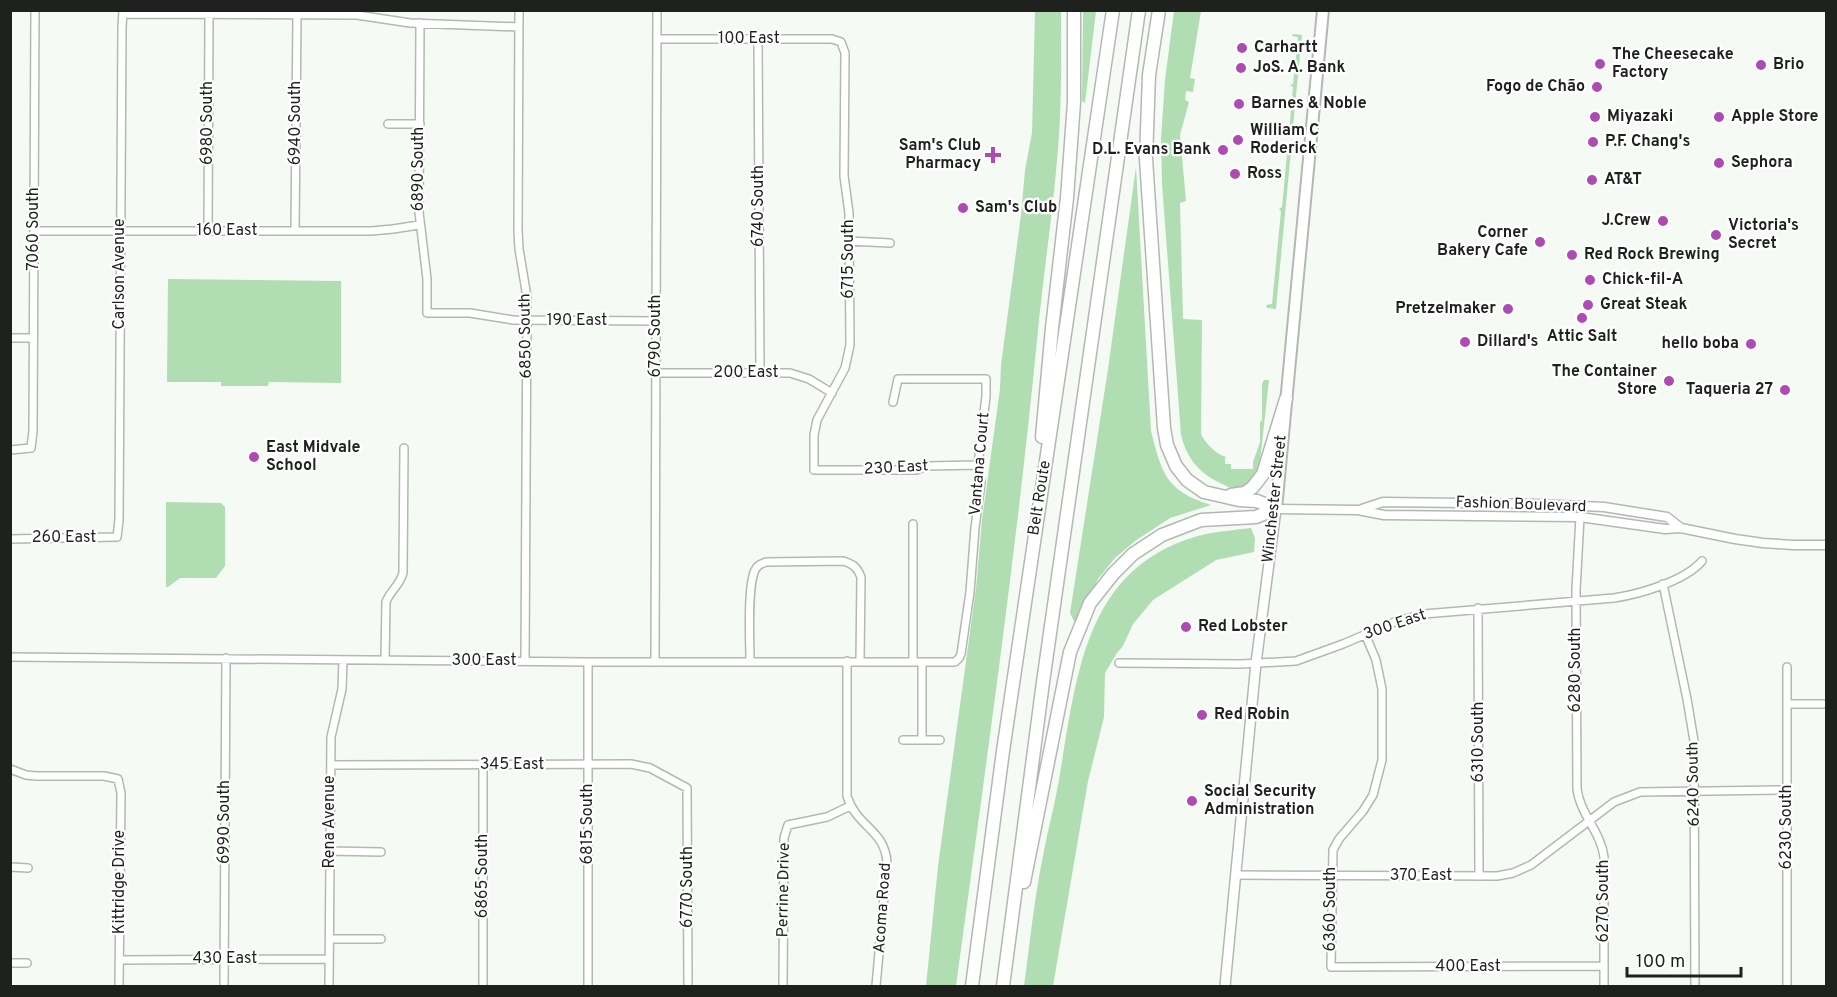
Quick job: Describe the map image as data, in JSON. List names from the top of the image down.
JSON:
{
  "streets": {
    "highway": ["Belt Route"],
    "main road": ["Winchester Street"],
    "street": [
      "100 East",
      "6980 South",
      "6940 South",
      "6890 South",
      "6740 South",
      "7060 South",
      "160 East",
      "6715 South",
      "Carlson Avenue",
      "190 East",
      "6850 South",
      "6790 South",
      "200 East",
      "Vantana Court",
      "230 East",
      "Fashion Boulevard",
      "260 East",
      "300 East",
      "6280 South",
      "6310 South",
      "345 East",
      "6240 South",
      "6990 South",
      "Rena Avenue",
      "6815 South",
      "6230 South",
      "6865 South",
      "370 East",
      "Kittridge Drive",
      "6770 South",
      "Perrine Drive",
      "6270 South",
      "Acoma Road",
      "6360 South",
      "430 East",
      "400 East"
    ]
  },
  "crossings": [
    ["100 East", "6740 South"],
    ["100 East", "6715 South"],
    ["100 East", "6790 South"],
    ["6980 South", "160 East"],
    ["6940 South", "160 East"],
    ["6890 South", "160 East"],
    ["6890 South", "190 East"],
    ["6740 South", "200 East"],
    ["7060 South", "160 East"],
    ["160 East", "Carlson Avenue"],
    ["6715 South", "200 East"],
    ["6715 South", "230 East"],
    ["Carlson Avenue", "260 East"],
    ["190 East", "6850 South"],
    ["190 East", "6790 South"],
    ["6850 South", "300 East"],
    ["6790 South", "200 East"],
    ["6790 South", "300 East"],
    ["Vantana Court", "230 East"],
    ["Vantana Court", "300 East"],
    ["Winchester Street", "Fashion Boulevard"],
    ["Winchester Street", "300 East"],
    ["Winchester Street", "370 East"],
    ["Fashion Boulevard", "6280 South"],
    ["300 East", "6280 South"],
    ["300 East", "6310 South"],
    ["300 East", "6240 South"],
    ["300 East", "6990 South"],
    ["300 East", "Rena Avenue"],
    ["300 East", "6815 South"],
    ["300 East", "6360 South"],
    ["6280 South", "370 East"],
    ["6280 South", "6270 South"],
    ["6310 South", "370 East"],
    ["345 East", "Rena Avenue"],
    ["345 East", "6815 South"],
    ["345 East", "6865 South"],
    ["345 East", "6770 South"],
    ["6240 South", "370 East"],
    ["6990 South", "430 East"],
    ["Rena Avenue", "430 East"],
    ["6230 South", "370 East"],
    ["370 East", "6270 South"],
    ["370 East", "6360 South"],
    ["Kittridge Drive", "430 East"],
    ["Perrine Drive", "Acoma Road"],
    ["6270 South", "400 East"],
    ["6360 South", "400 East"]
  ],
  "places": {
    "other": [
      "Carhartt",
      "The Cheesecake Factory",
      "Brio",
      "JoS. A. Bank",
      "Fogo de Chão",
      "Barnes & Noble",
      "Miyazaki",
      "Apple Store",
      "William C Roderick",
      "P.F. Chang's",
      "D.L. Evans Bank",
      "Sephora",
      "Ross",
      "AT&T",
      "Sam's Club",
      "J.Crew",
      "Victoria's Secret",
      "Corner Bakery Cafe",
      "Red Rock Brewing",
      "Chick-fil-A",
      "Great Steak",
      "Pretzelmaker",
      "Attic Salt",
      "Dillard's",
      "hello boba",
      "The Container Store",
      "Taqueria 27",
      "East Midvale School",
      "Red Lobster",
      "Red Robin",
      "Social Security Administration"
    ],
    "health": ["Sam's Club Pharmacy"]
  },
  "scale_bar": "100 m"
}
